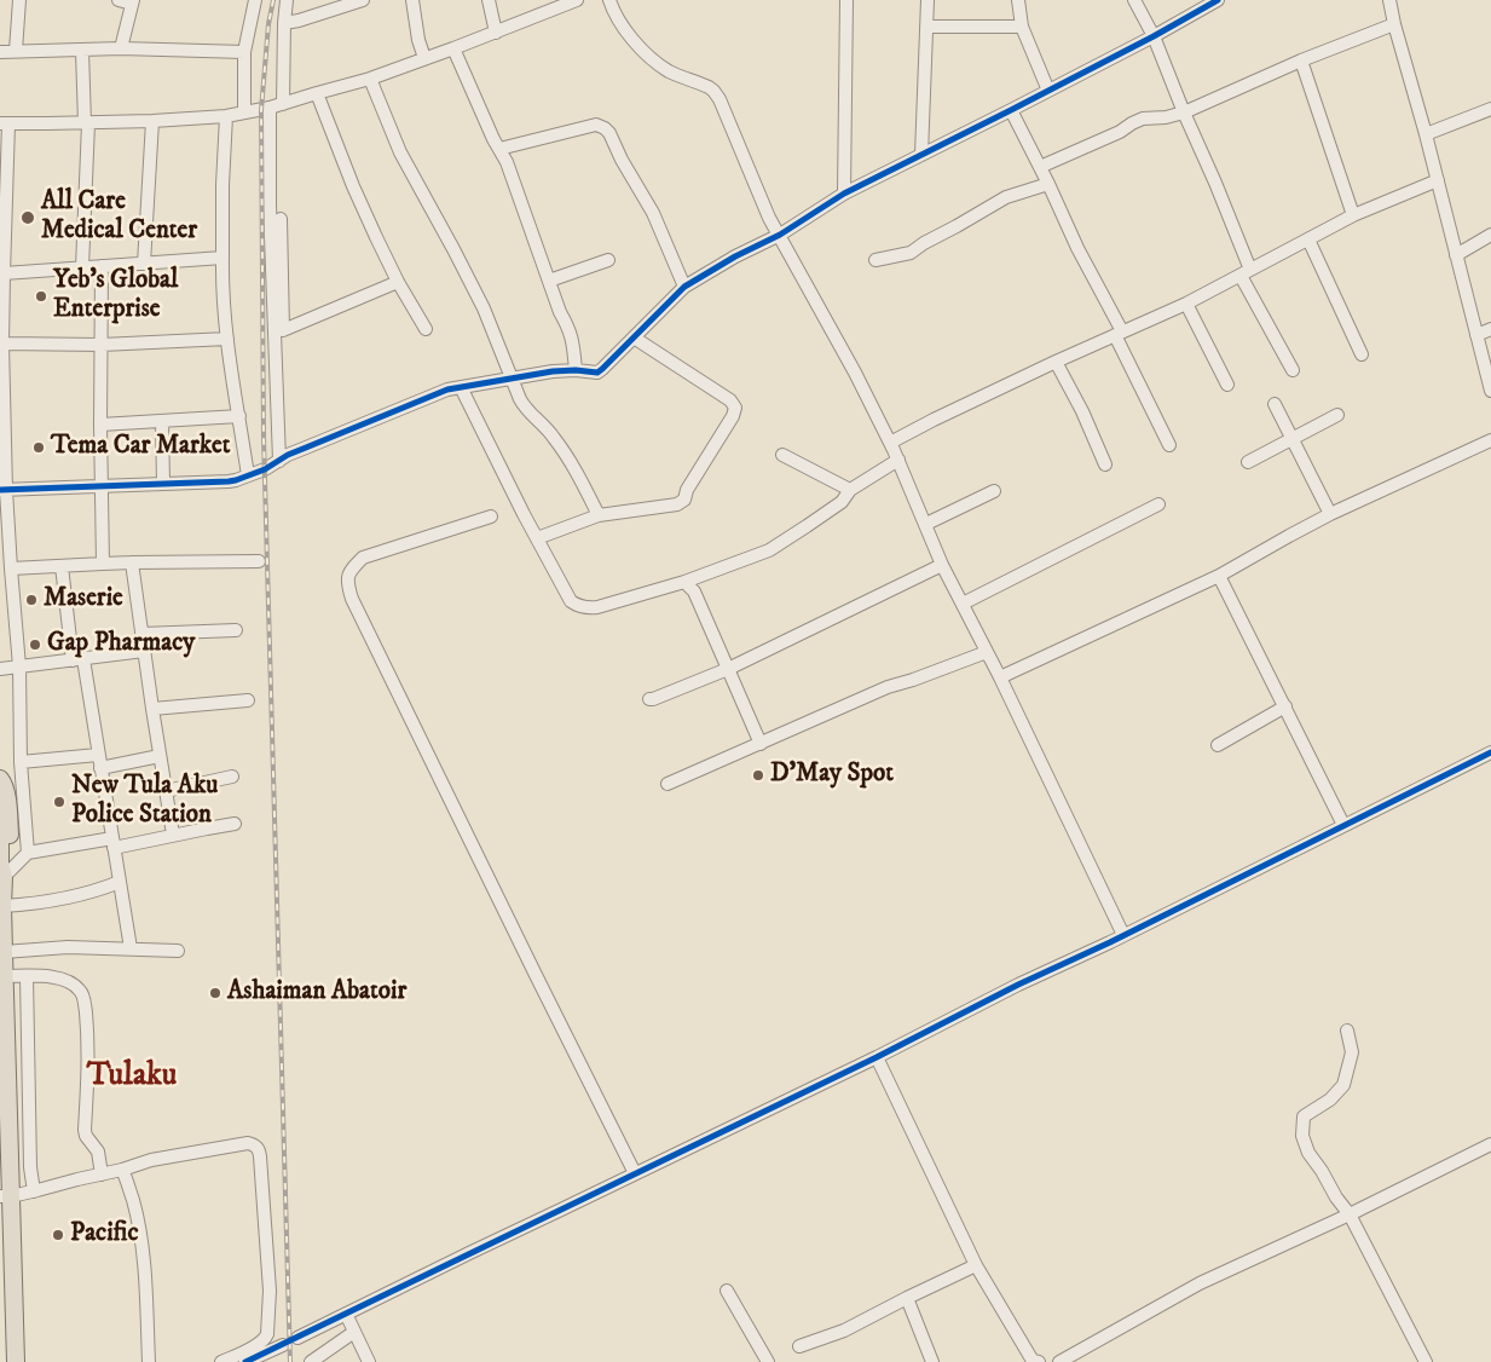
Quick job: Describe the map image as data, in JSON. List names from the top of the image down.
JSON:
{
  "districts": ["Tulaku"],
  "places": [
    "All Care Medical Center",
    "Yeb's Global Enterprise",
    "Tema Car Market",
    "Maserie",
    "Gap Pharmacy",
    "D'May Spot",
    "New Tula Aku Police Station",
    "Ashaiman Abatoir",
    "Pacific"
  ]
}
